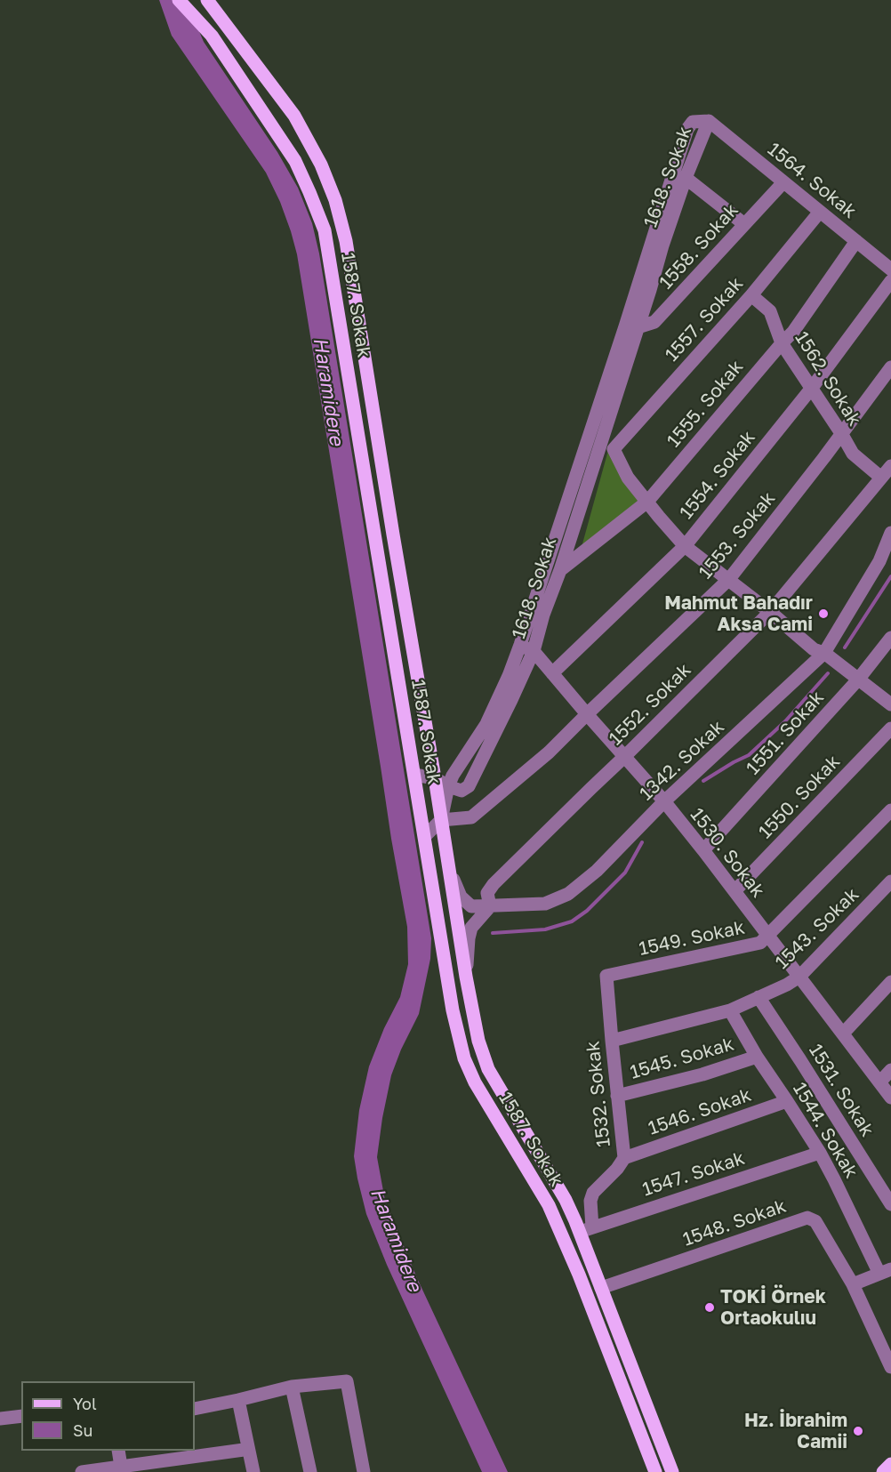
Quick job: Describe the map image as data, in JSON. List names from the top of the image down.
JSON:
{
  "streets": {
    "main road": ["1587. Sokak"],
    "street": [
      "1618. Sokak",
      "1564. Sokak",
      "1558. Sokak",
      "1557. Sokak",
      "1562. Sokak",
      "1555. Sokak",
      "1554. Sokak",
      "1553. Sokak",
      "1552. Sokak",
      "1551. Sokak",
      "1342. Sokak",
      "1550. Sokak",
      "1530. Sokak",
      "1543. Sokak",
      "1549. Sokak",
      "1545. Sokak",
      "1531. Sokak",
      "1532. Sokak",
      "1546. Sokak",
      "1544. Sokak",
      "1547. Sokak",
      "1548. Sokak"
    ]
  },
  "crossings": [
    ["1618. Sokak", "1564. Sokak"],
    ["1618. Sokak", "1558. Sokak"],
    ["1618. Sokak", "1587. Sokak"],
    ["1618. Sokak", "1555. Sokak"],
    ["1618. Sokak", "1553. Sokak"],
    ["1618. Sokak", "1530. Sokak"],
    ["1564. Sokak", "1558. Sokak"],
    ["1564. Sokak", "1557. Sokak"],
    ["1564. Sokak", "1555. Sokak"],
    ["1587. Sokak", "1553. Sokak"],
    ["1587. Sokak", "1552. Sokak"],
    ["1587. Sokak", "1342. Sokak"],
    ["1587. Sokak", "1532. Sokak"],
    ["1587. Sokak", "1547. Sokak"],
    ["1587. Sokak", "1548. Sokak"],
    ["1557. Sokak", "1562. Sokak"],
    ["1557. Sokak", "1555. Sokak"],
    ["1562. Sokak", "1555. Sokak"],
    ["1562. Sokak", "1554. Sokak"],
    ["1562. Sokak", "1553. Sokak"],
    ["1562. Sokak", "1552. Sokak"],
    ["1554. Sokak", "1530. Sokak"],
    ["1553. Sokak", "1530. Sokak"],
    ["1552. Sokak", "1342. Sokak"],
    ["1552. Sokak", "1530. Sokak"],
    ["1551. Sokak", "1530. Sokak"],
    ["1342. Sokak", "1530. Sokak"],
    ["1550. Sokak", "1530. Sokak"],
    ["1530. Sokak", "1543. Sokak"],
    ["1530. Sokak", "1549. Sokak"],
    ["1543. Sokak", "1531. Sokak"],
    ["1543. Sokak", "1532. Sokak"],
    ["1543. Sokak", "1544. Sokak"],
    ["1549. Sokak", "1532. Sokak"],
    ["1545. Sokak", "1532. Sokak"],
    ["1545. Sokak", "1544. Sokak"],
    ["1532. Sokak", "1546. Sokak"],
    ["1532. Sokak", "1547. Sokak"],
    ["1546. Sokak", "1544. Sokak"],
    ["1544. Sokak", "1547. Sokak"]
  ],
  "water": ["Haramidere"],
  "places": ["Mahmut Bahadır Aksa Cami", "TOKİ Örnek Ortaokulıu", "Hz. İbrahim Camii"],
  "legend": ["Yol", "Su"]
}
